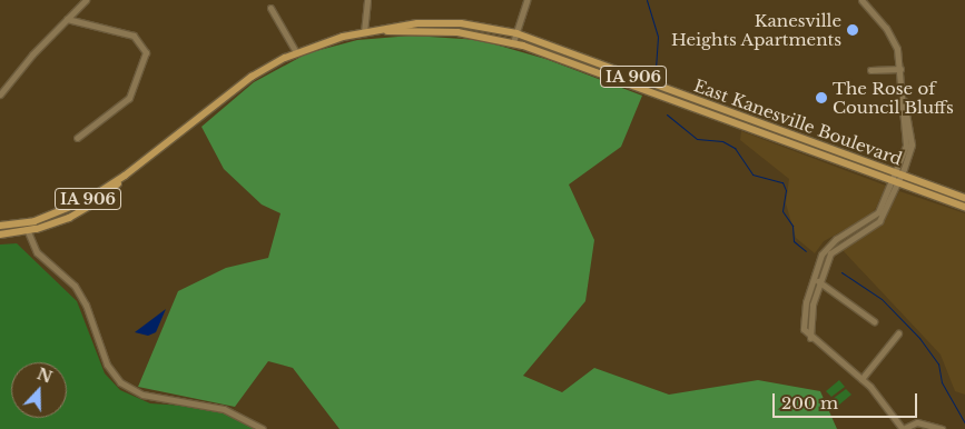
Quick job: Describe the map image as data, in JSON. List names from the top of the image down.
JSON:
{
  "streets": {
    "main road": ["IA 906", "East Kanesville Boulevard"]
  },
  "places": ["Kanesville Heights Apartments", "The Rose of Council Bluffs"],
  "scale_bar": "200 m",
  "north": "top"
}
